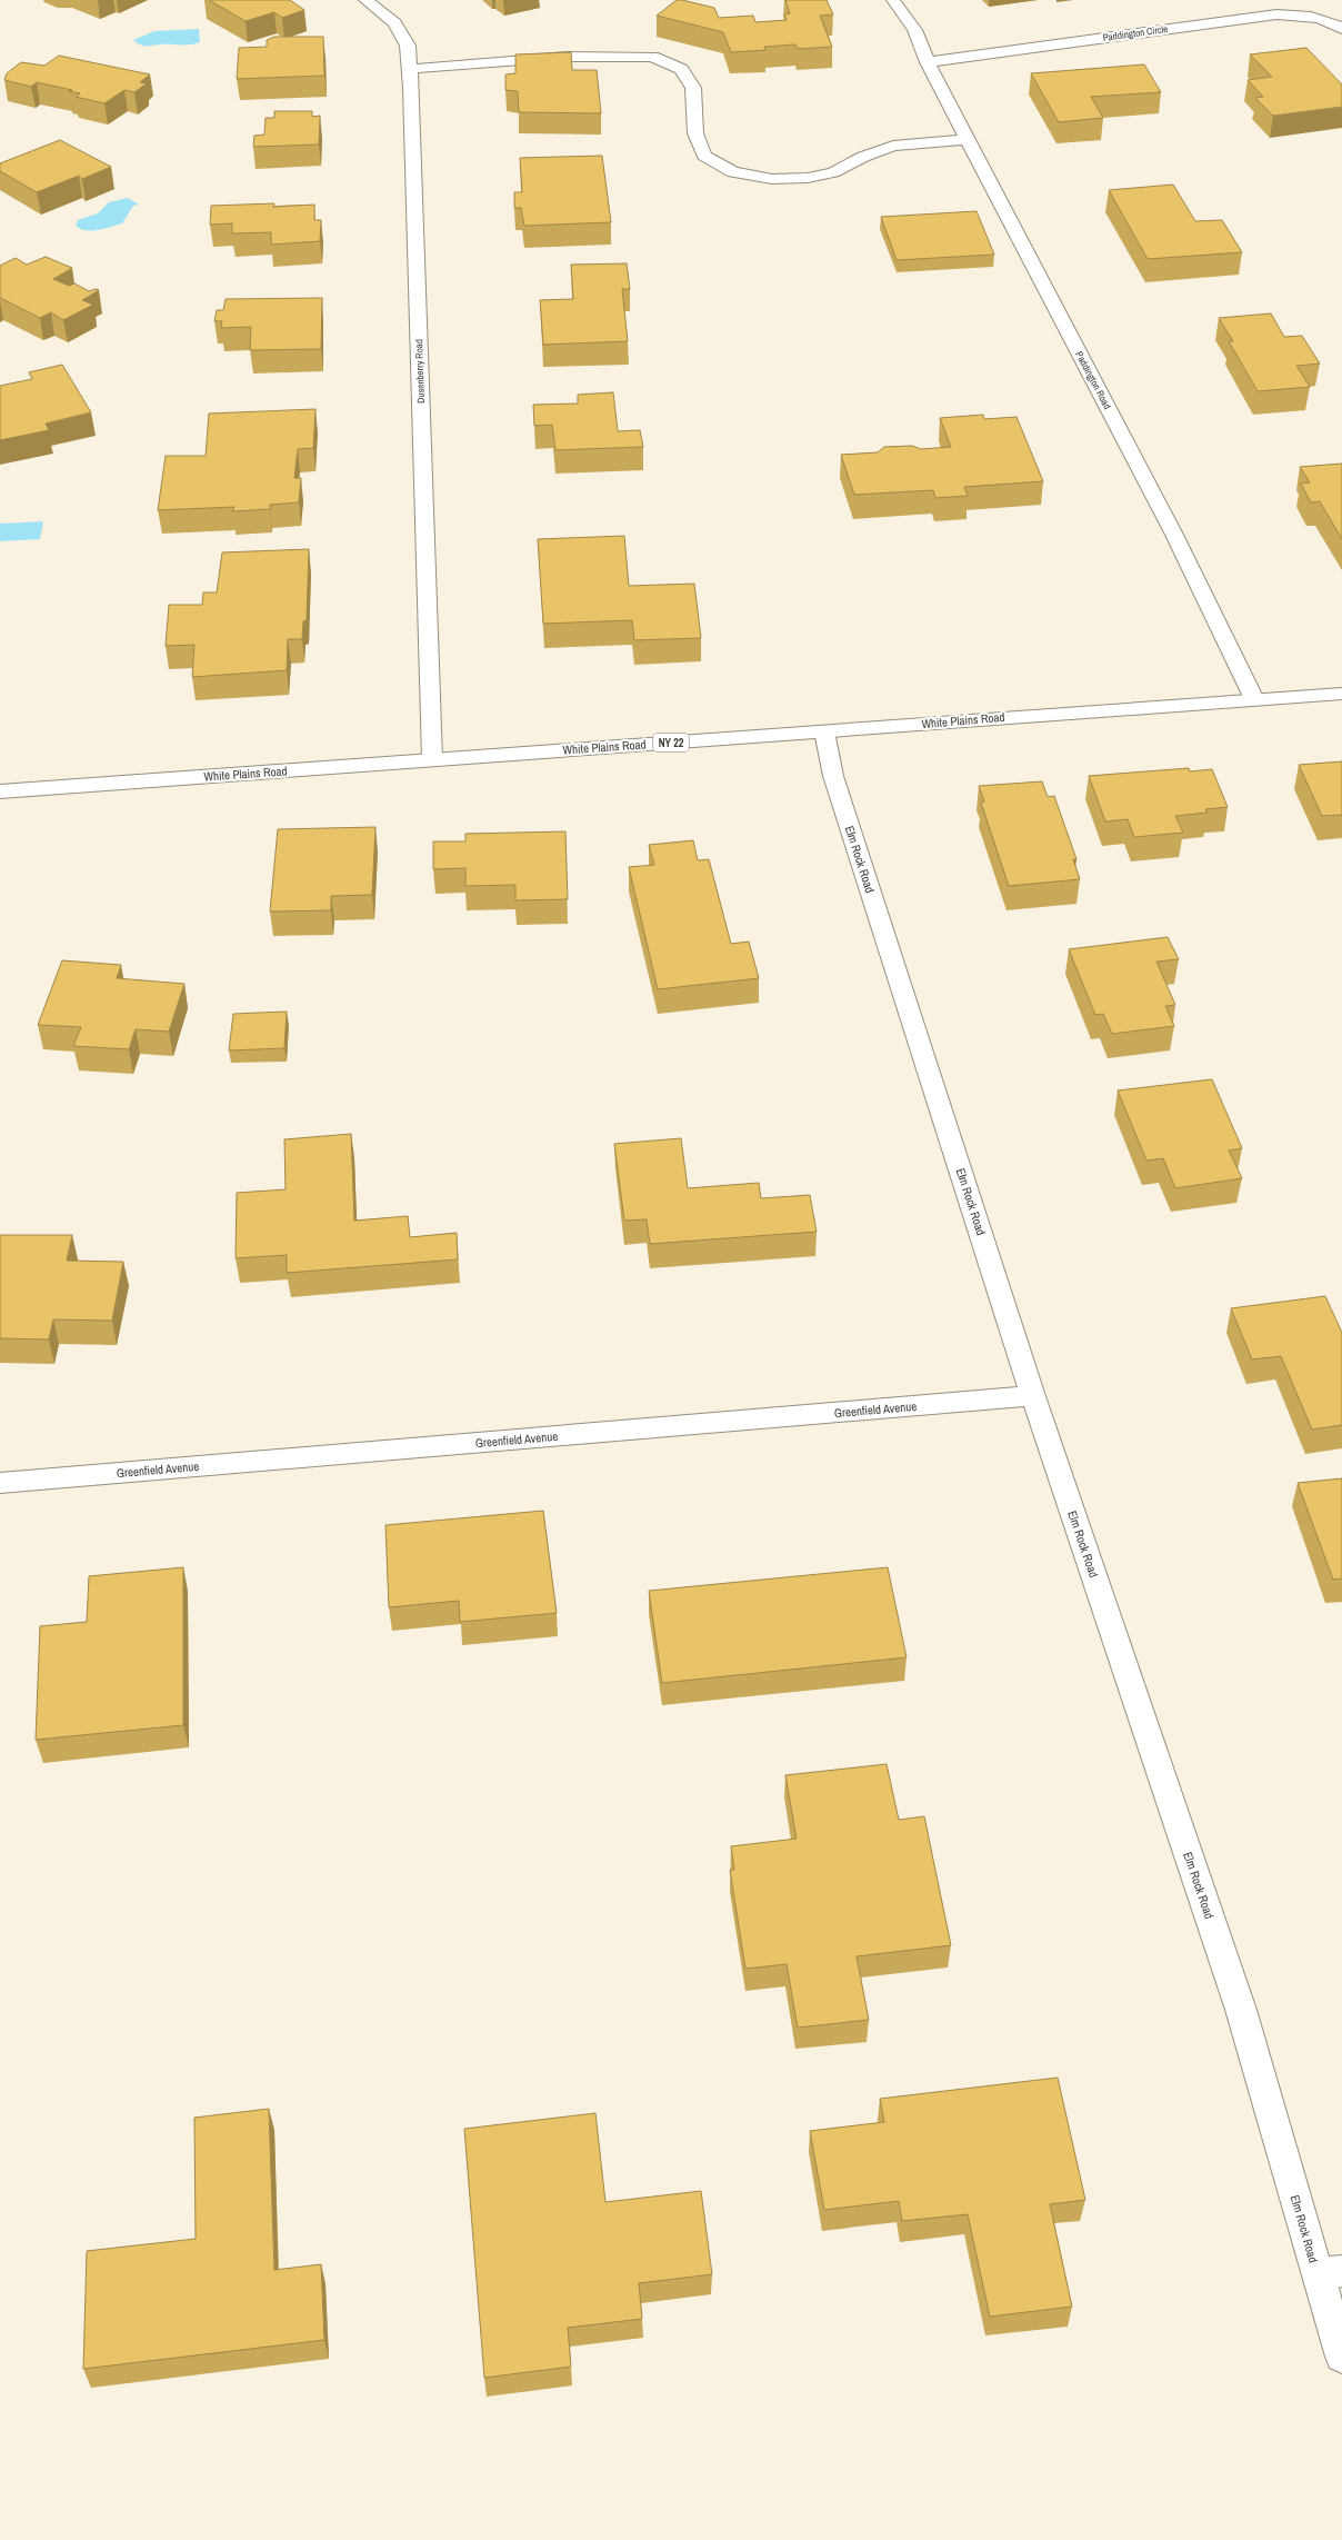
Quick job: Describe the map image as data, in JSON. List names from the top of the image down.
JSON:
{
  "streets": {
    "street": [
      "Paddington Circle",
      "Dusenberry Road",
      "Paddington Road",
      "White Plains Road",
      "NY 22",
      "Elm Rock Road",
      "Greenfield Avenue"
    ]
  },
  "crossings": [
    ["Paddington Circle", "Paddington Road"],
    ["Dusenberry Road", "White Plains Road"],
    ["Paddington Road", "White Plains Road"],
    ["White Plains Road", "Elm Rock Road"],
    ["Elm Rock Road", "Greenfield Avenue"]
  ]
}
